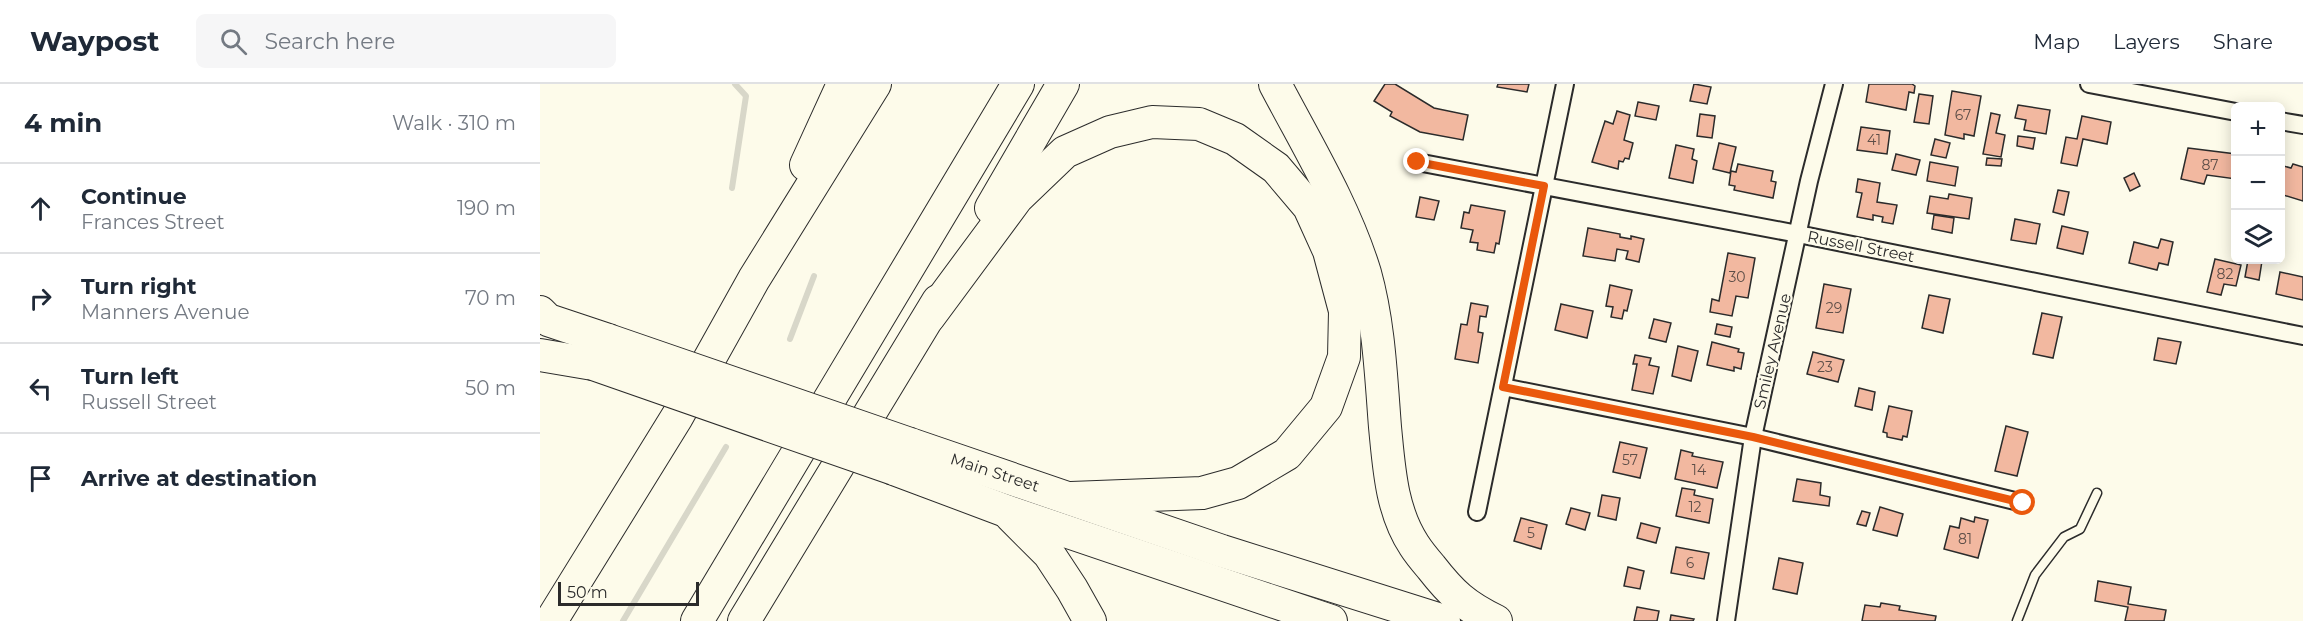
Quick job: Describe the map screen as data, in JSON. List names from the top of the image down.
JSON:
{
  "streets": {
    "highway": ["Main Street"],
    "street": ["Russell Street", "Smiley Avenue"]
  },
  "crossings": [
    ["Russell Street", "Smiley Avenue"]
  ],
  "house_numbers": [
    "67",
    "41",
    "87",
    "82",
    "30",
    "29",
    "23",
    "57",
    "14",
    "12",
    "5",
    "81",
    "6"
  ],
  "scale_bar": "50 m",
  "page": {
    "header": "Waypost",
    "search": "Search here",
    "nav": ["Map", "Layers", "Share"],
    "heading": ["4 min", "Walk · 310 m"],
    "map_buttons": ["+", "−"],
    "list": [
      ["Continue", "Frances Street", "190 m"],
      ["Turn right", "Manners Avenue", "70 m"],
      ["Turn left", "Russell Street", "50 m"],
      "Arrive at destination"
    ],
    "scale": "50 m"
  }
}
